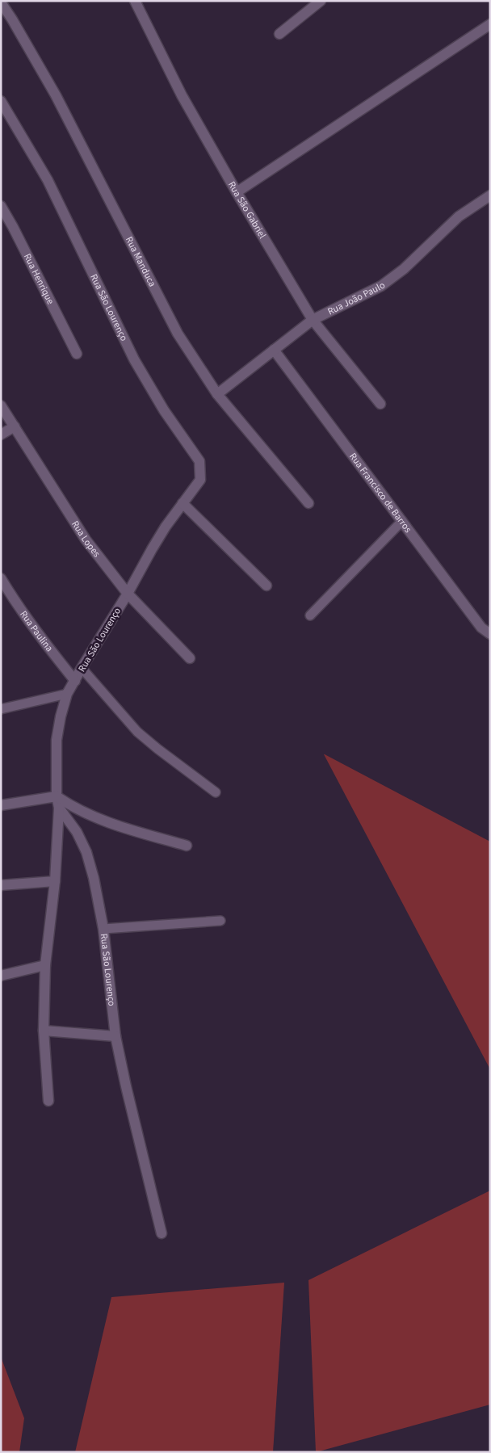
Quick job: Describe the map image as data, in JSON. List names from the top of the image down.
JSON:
{
  "streets": {
    "street": [
      "Rua São Gabriel",
      "Rua Manduca",
      "Rua Henrique",
      "Rua João Paulo",
      "Rua São Lourenço",
      "Rua Francisco de Barros",
      "Rua Lopes",
      "Rua Paulina"
    ]
  },
  "crossings": [
    ["Rua São Gabriel", "Rua João Paulo"],
    ["Rua Manduca", "Rua João Paulo"],
    ["Rua João Paulo", "Rua Francisco de Barros"],
    ["Rua São Lourenço", "Rua Lopes"],
    ["Rua São Lourenço", "Rua Paulina"]
  ]
}
